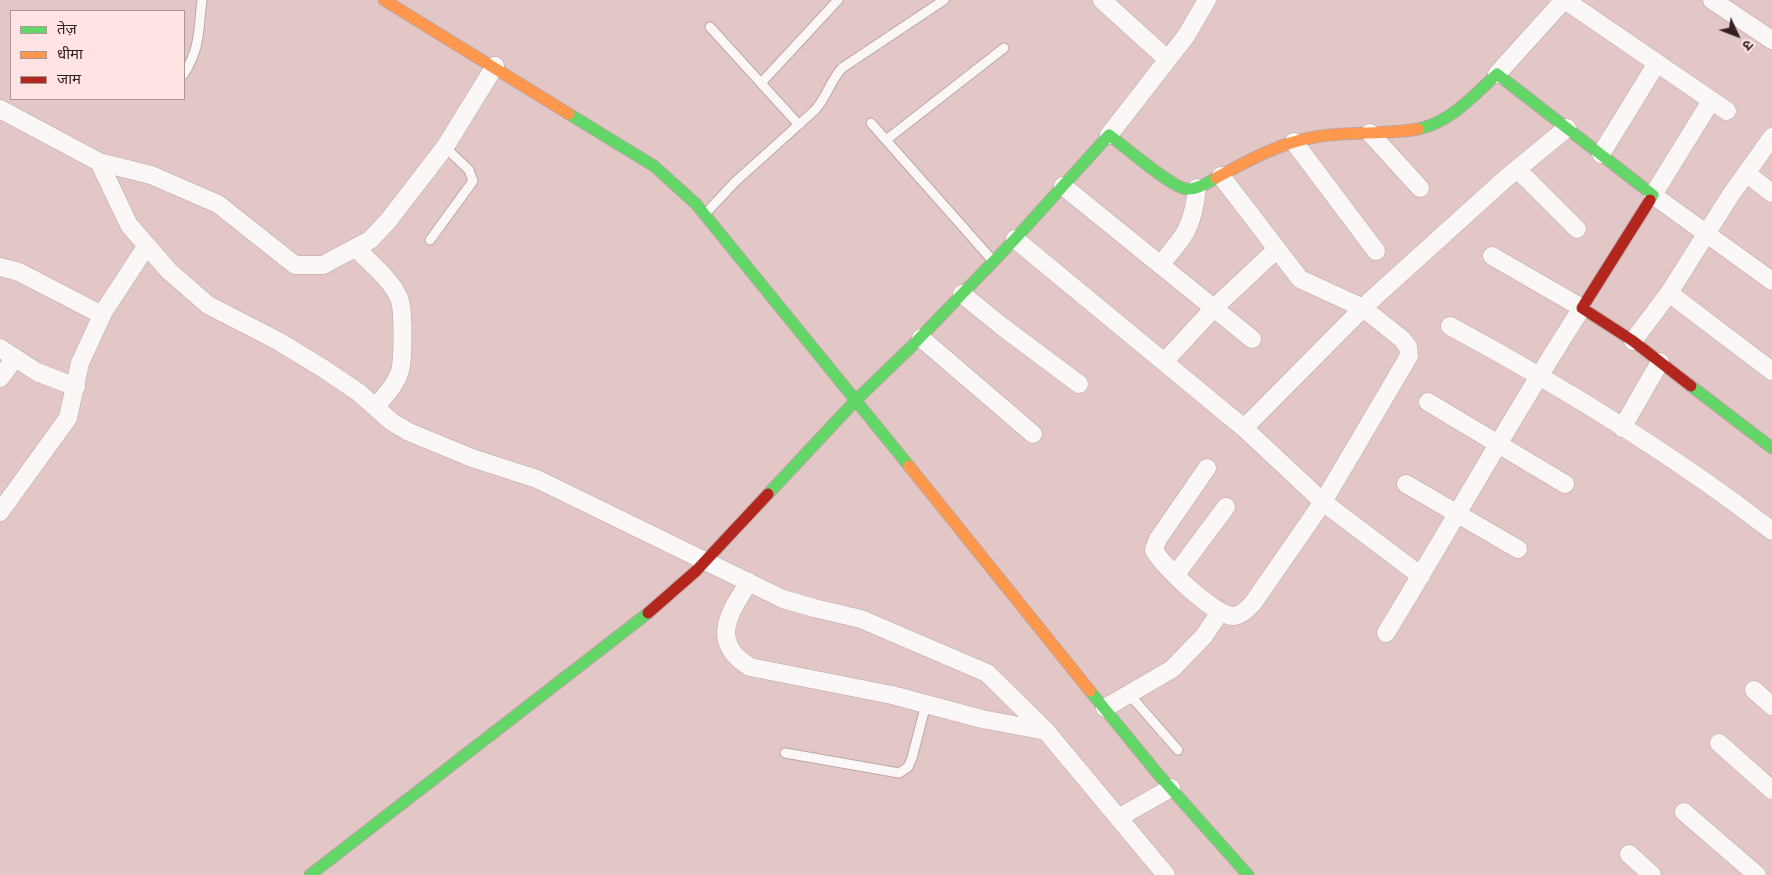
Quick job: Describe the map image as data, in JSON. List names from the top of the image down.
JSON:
{
  "legend": ["तेज़", "धीमा", "जाम"],
  "north": "bottom right"
}
